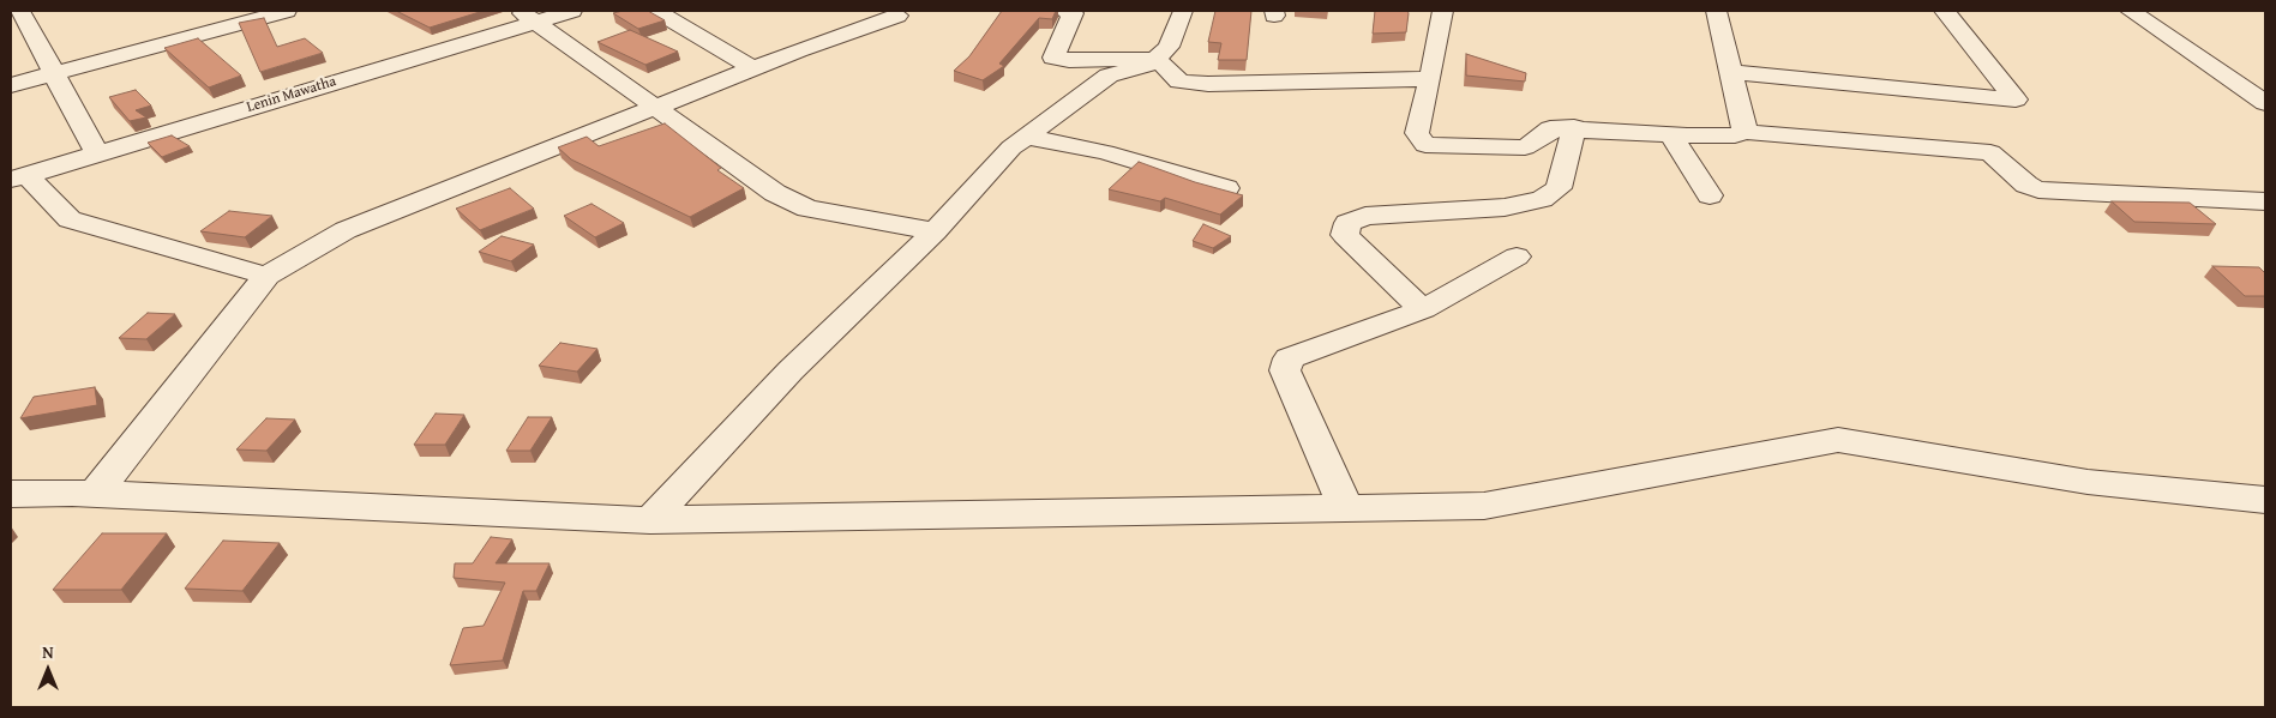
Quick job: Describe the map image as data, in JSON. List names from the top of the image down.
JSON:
{
  "streets": {
    "street": ["Lenin Mawatha"]
  },
  "north": "top"
}
